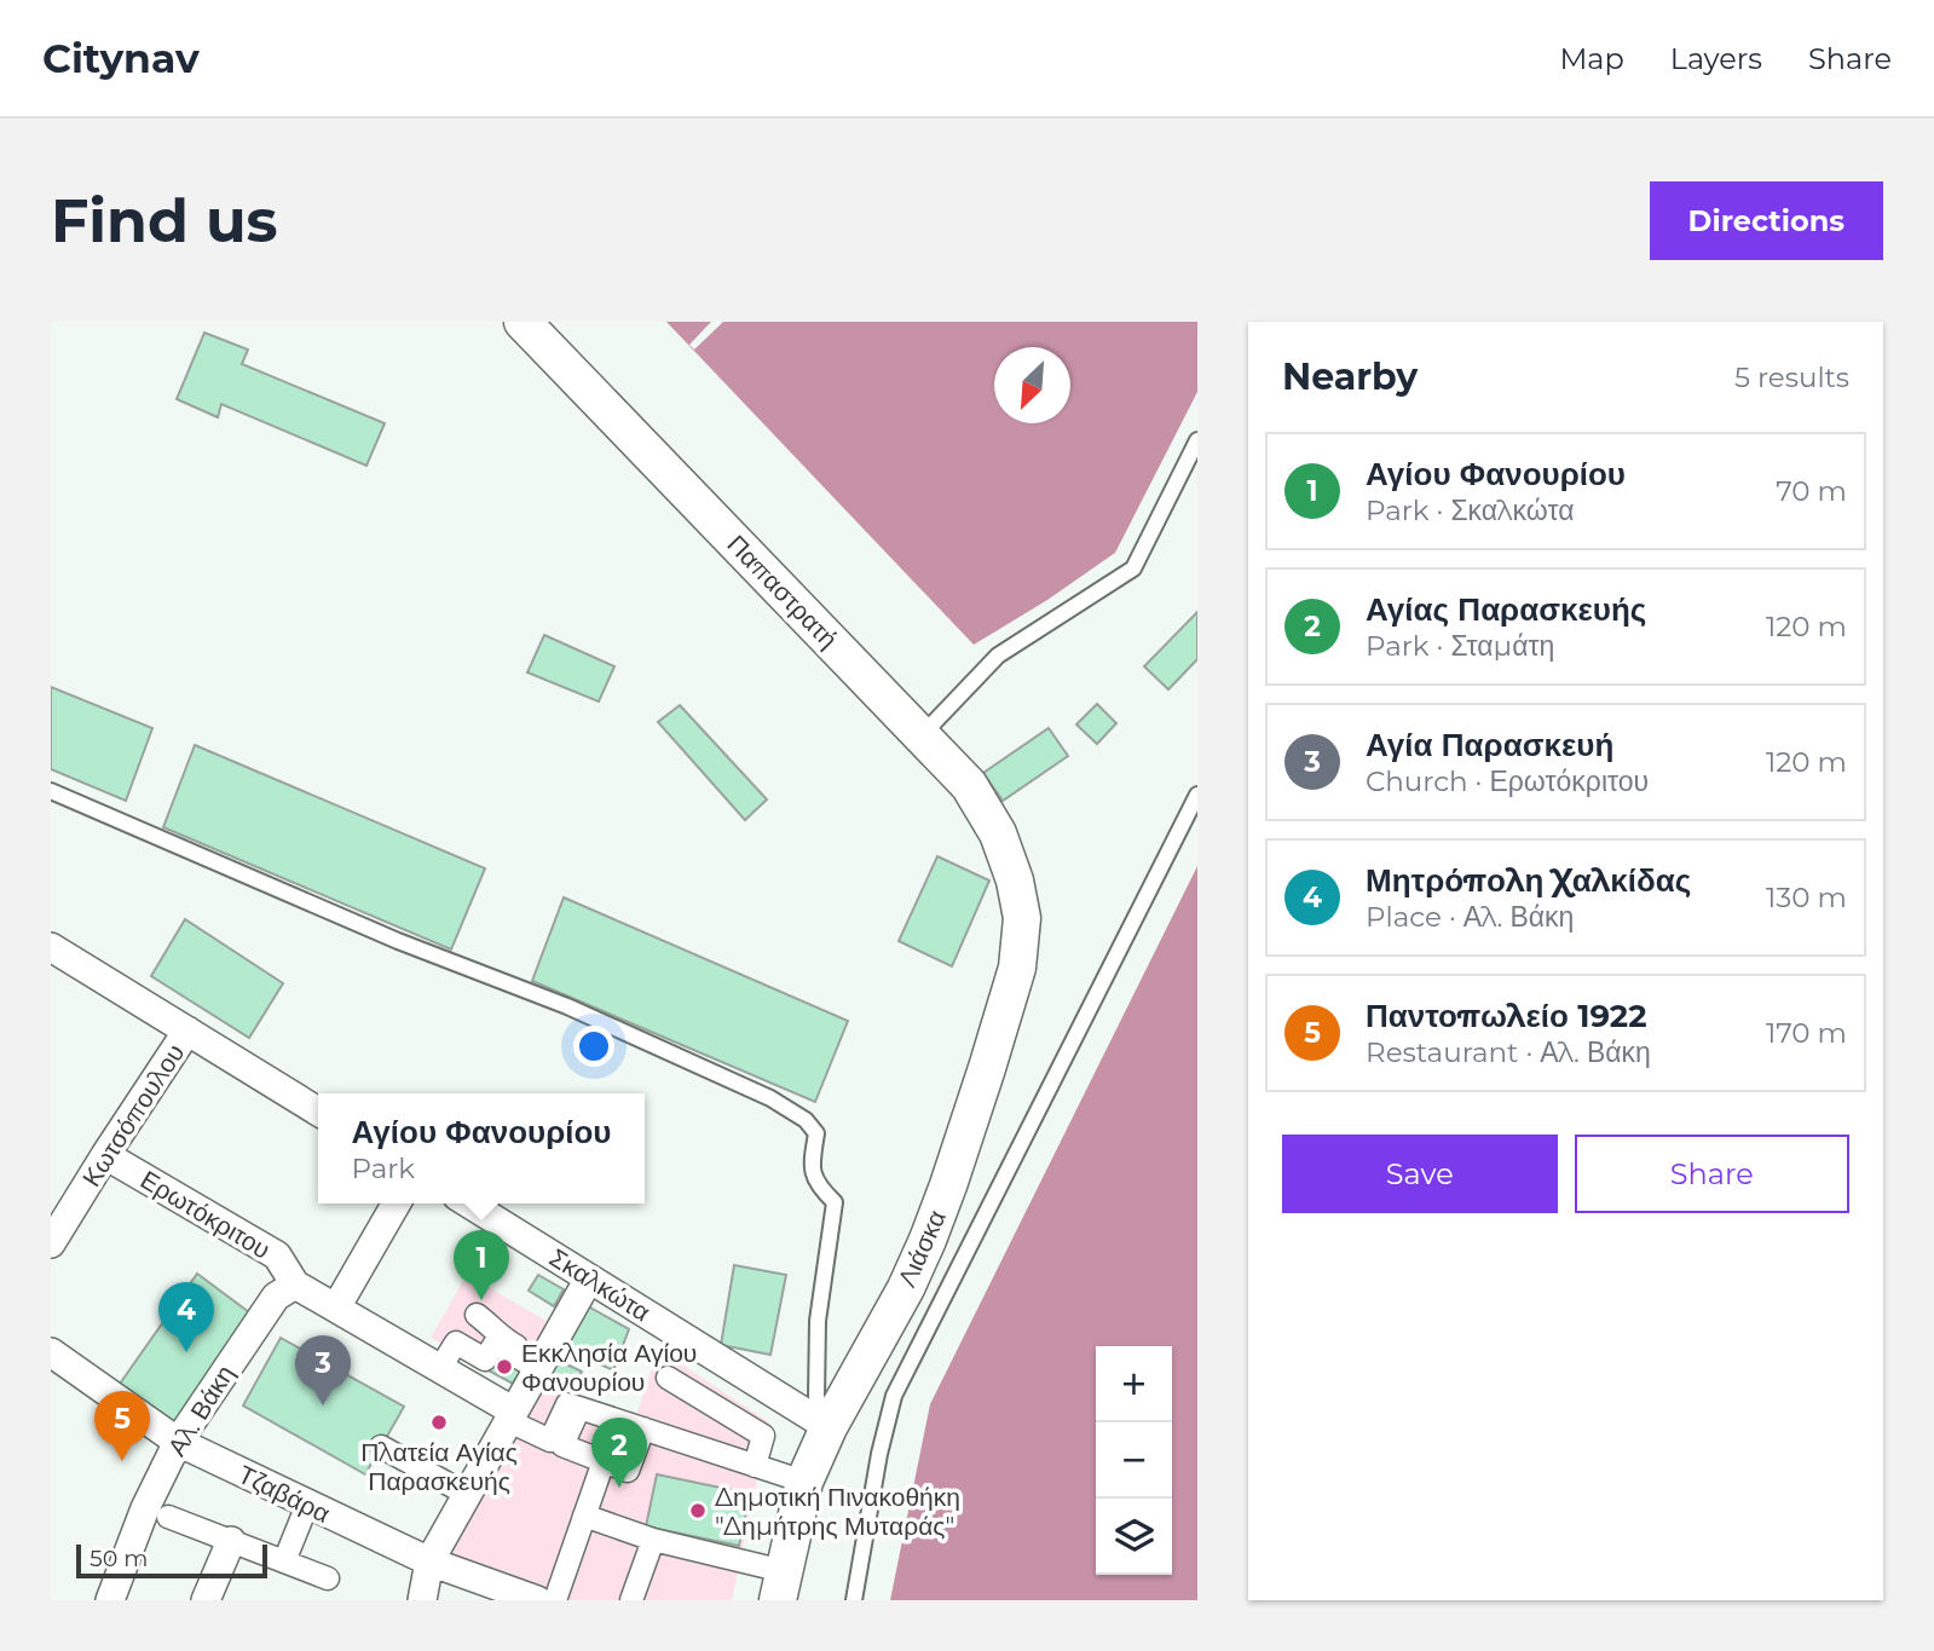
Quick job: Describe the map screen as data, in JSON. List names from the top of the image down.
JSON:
{
  "streets": {
    "street": [
      "Παπαστρατή",
      "Κωτσόπουλου",
      "Ερωτόκριτου",
      "Λιάσκα",
      "Σκαλκώτα",
      "Αλ. Βάκη",
      "Τζαβάρα"
    ]
  },
  "crossings": [
    ["Παπαστρατή", "Λιάσκα"],
    ["Κωτσόπουλου", "Ερωτόκριτου"],
    ["Ερωτόκριτου", "Αλ. Βάκη"],
    ["Λιάσκα", "Σκαλκώτα"],
    ["Αλ. Βάκη", "Τζαβάρα"]
  ],
  "places": ["Εκκλησία Αγίου Φανουρίου", "Πλατεία Αγίας Παρασκευής", "Δημοτική Πινακοθήκη \"Δημήτρης Μυταράς\""],
  "scale_bar": "50 m",
  "north": "bottom left",
  "page": {
    "header": "Citynav",
    "nav": ["Map", "Layers", "Share"],
    "buttons": [
      "Directions",
      ["Save", "Share"]
    ],
    "title": "Find us",
    "heading": ["Nearby", "5 results"],
    "list": [
      {
        "mark": "1",
        "name": "Αγίου Φανουρίου",
        "note": "Park · Σκαλκώτα",
        "value": "70 m"
      },
      {
        "mark": "2",
        "name": "Αγίας Παρασκευής",
        "note": "Park · Σταμάτη",
        "value": "120 m"
      },
      {
        "mark": "3",
        "name": "Αγία Παρασκευή",
        "note": "Church · Ερωτόκριτου",
        "value": "120 m"
      },
      {
        "mark": "4",
        "name": "Μητρόπολη Χαλκίδας",
        "note": "Place · Αλ. Βάκη",
        "value": "130 m"
      },
      {
        "mark": "5",
        "name": "Παντοπωλείο 1922",
        "note": "Restaurant · Αλ. Βάκη",
        "value": "170 m"
      }
    ],
    "popup": ["Αγίου Φανουρίου", "Park"],
    "pins": [
      "1",
      "4",
      "3",
      "5",
      "2"
    ],
    "map_buttons": ["+", "−"],
    "scale": "50 m"
  }
}
